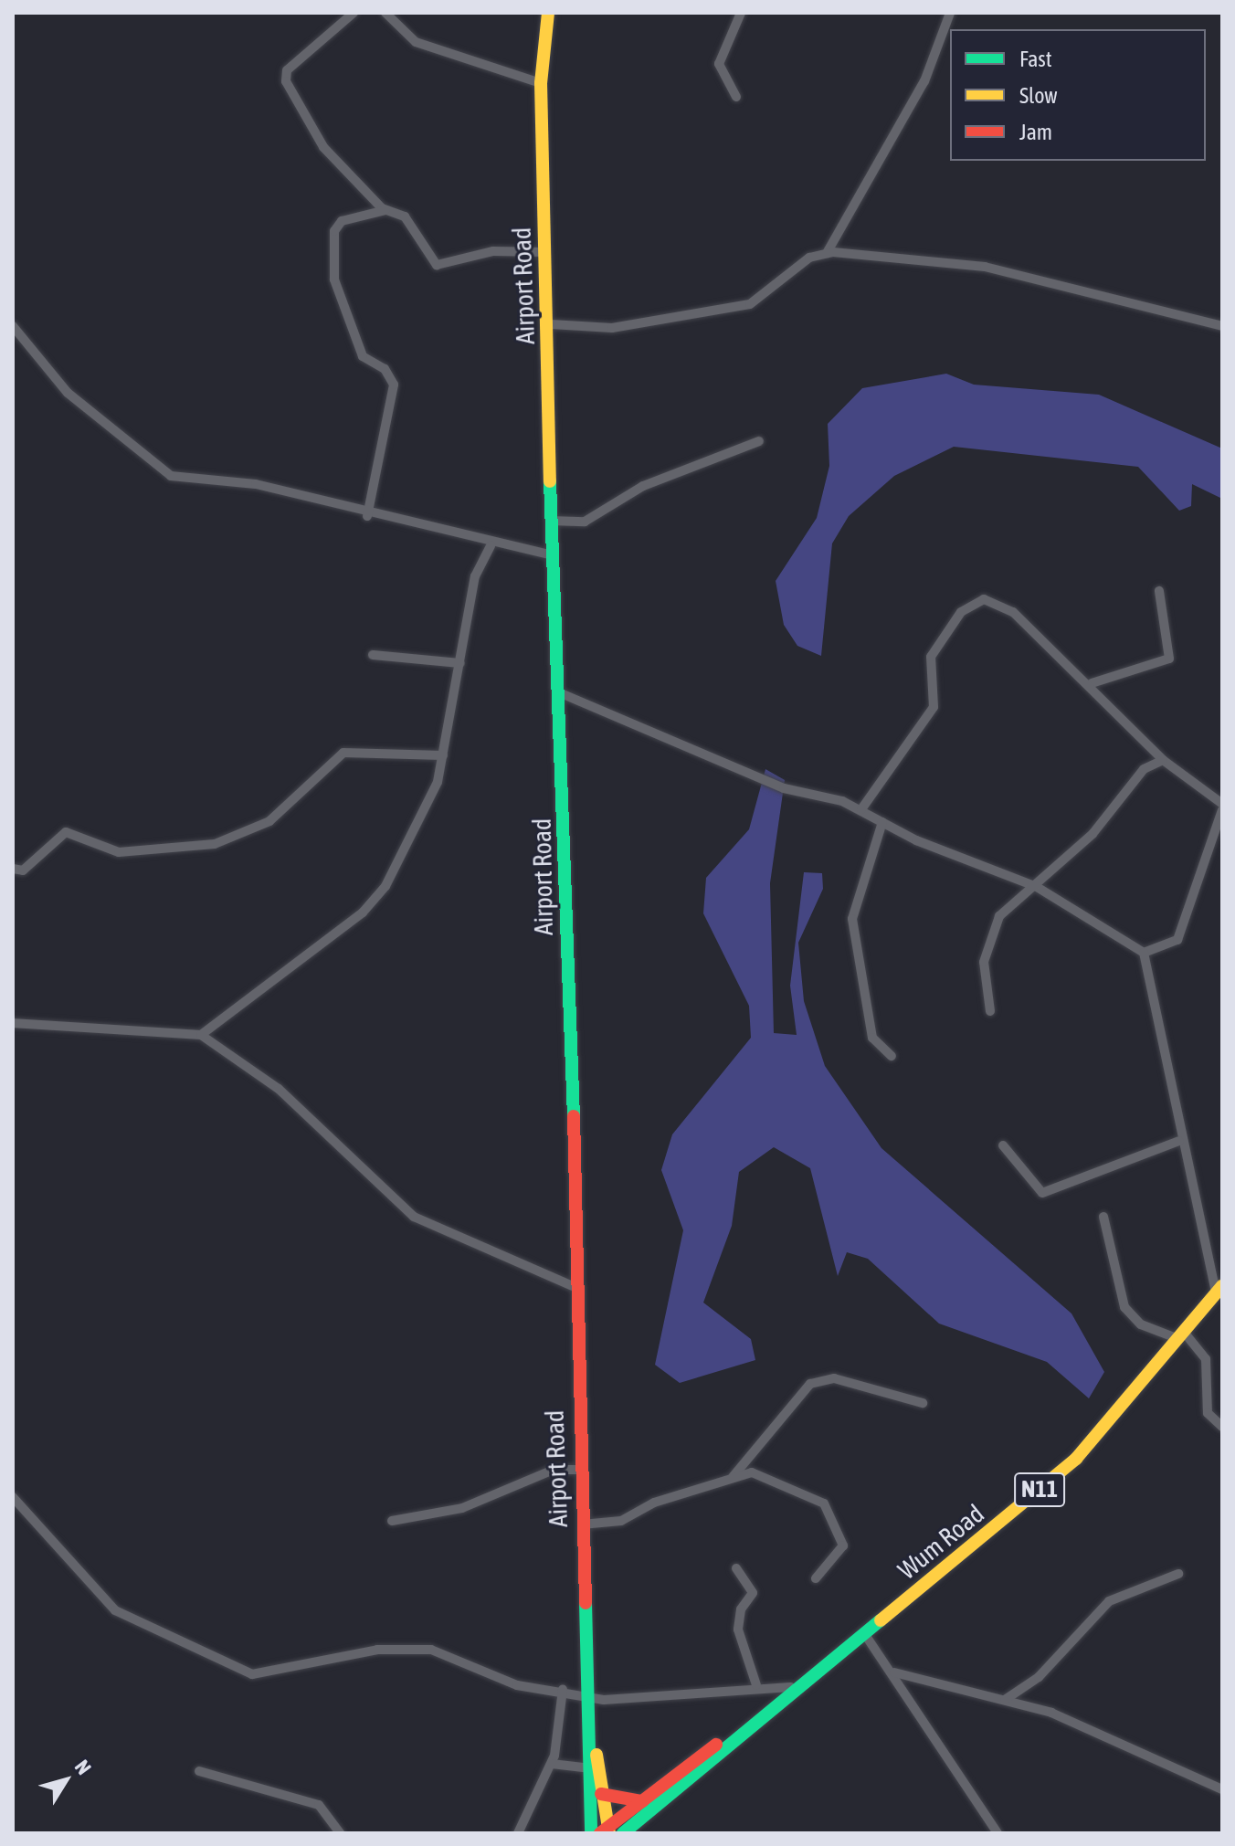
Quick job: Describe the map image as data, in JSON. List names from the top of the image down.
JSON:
{
  "streets": {
    "main road": ["Airport Road", "N11", "Wum Road"]
  },
  "crossings": [
    ["Airport Road", "Wum Road"]
  ],
  "legend": ["Fast", "Slow", "Jam"],
  "north": "top right"
}
